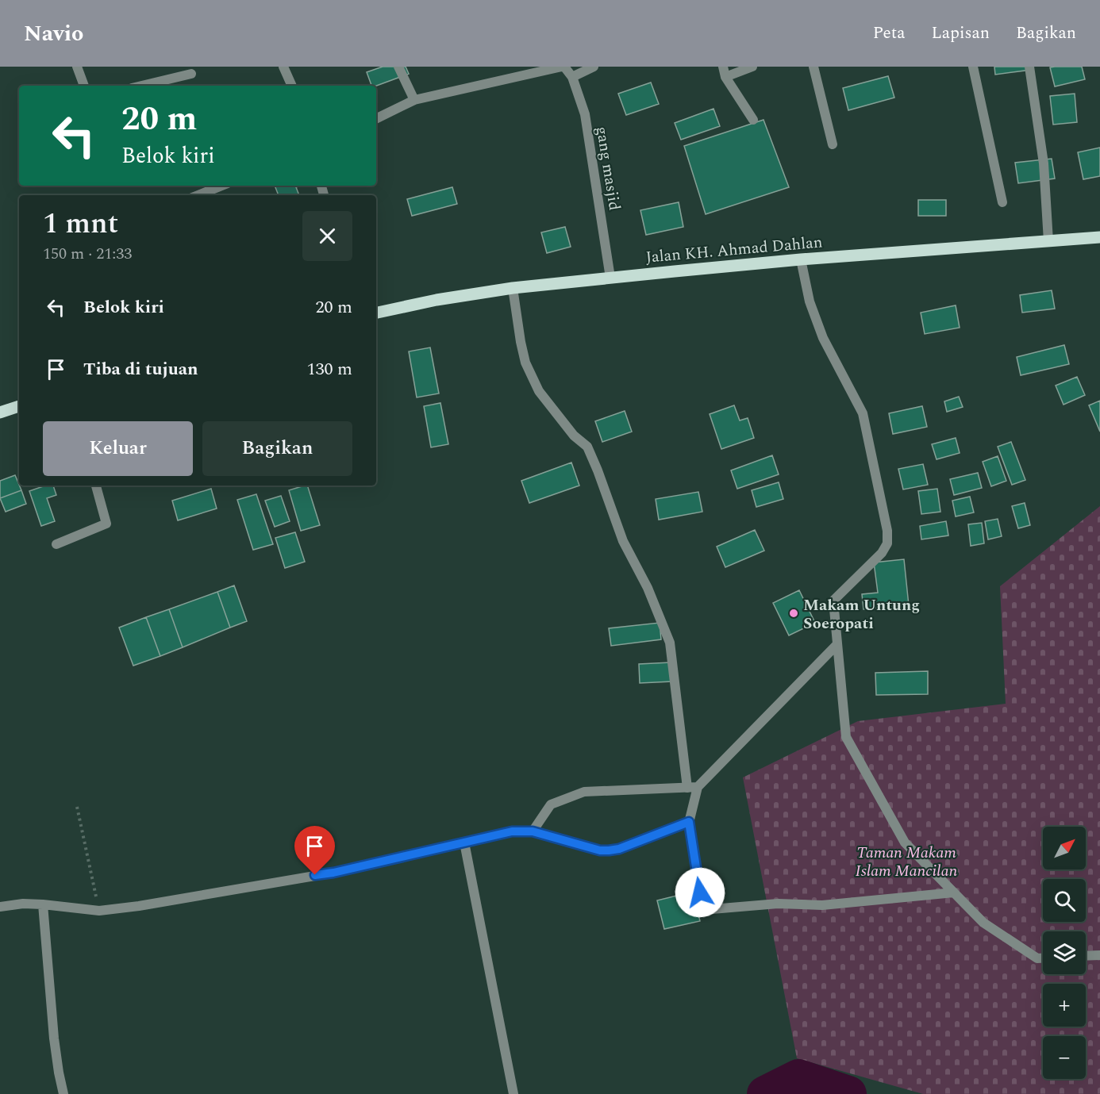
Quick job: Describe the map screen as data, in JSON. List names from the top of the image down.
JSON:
{
  "streets": {
    "main road": ["Jalan KH. Ahmad Dahlan"],
    "street": ["gang masjid"]
  },
  "crossings": [
    ["gang masjid", "Jalan KH. Ahmad Dahlan"]
  ],
  "parks": ["Taman Makam Islam Mancilan"],
  "places": ["Makam Untung Soeropati"],
  "north": "top right",
  "page": {
    "header": "Navio",
    "nav": ["Peta", "Lapisan", "Bagikan"],
    "turn": ["20 m", "Belok kiri"],
    "heading": ["1 mnt", "150 m · 21:33"],
    "list": [
      {
        "name": "Belok kiri",
        "value": "20 m"
      },
      {
        "name": "Tiba di tujuan",
        "value": "130 m"
      }
    ],
    "buttons": ["Keluar", "Bagikan"],
    "map_buttons": ["+", "−"]
  }
}
